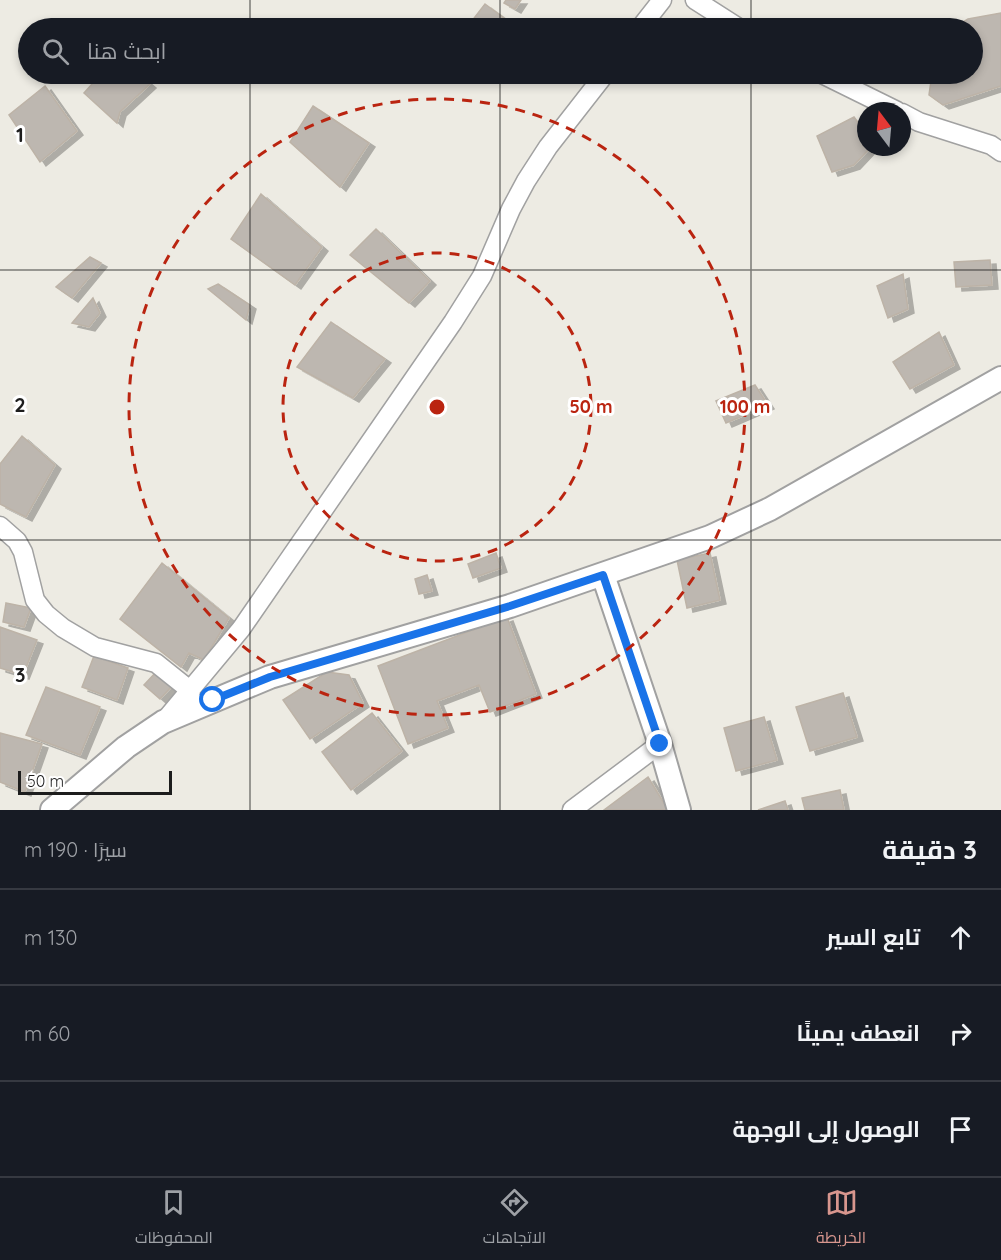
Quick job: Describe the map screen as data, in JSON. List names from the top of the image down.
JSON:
{
  "scale_bar": "50 m",
  "north": "top",
  "page": {
    "search": "ابحث هنا",
    "scale": "50 m",
    "heading": ["3 دقيقة", "سيرًا · 190 m"],
    "list": [
      ["تابع السير", "130 m"],
      ["انعطف يمينًا", "60 m"],
      "الوصول إلى الوجهة"
    ],
    "nav": ["الخريطة", "الاتجاهات", "المحفوظات"]
  },
  "grid": {
    "rows": ["1", "2", "3"]
  },
  "rings": ["50 m", "100 m"]
}
